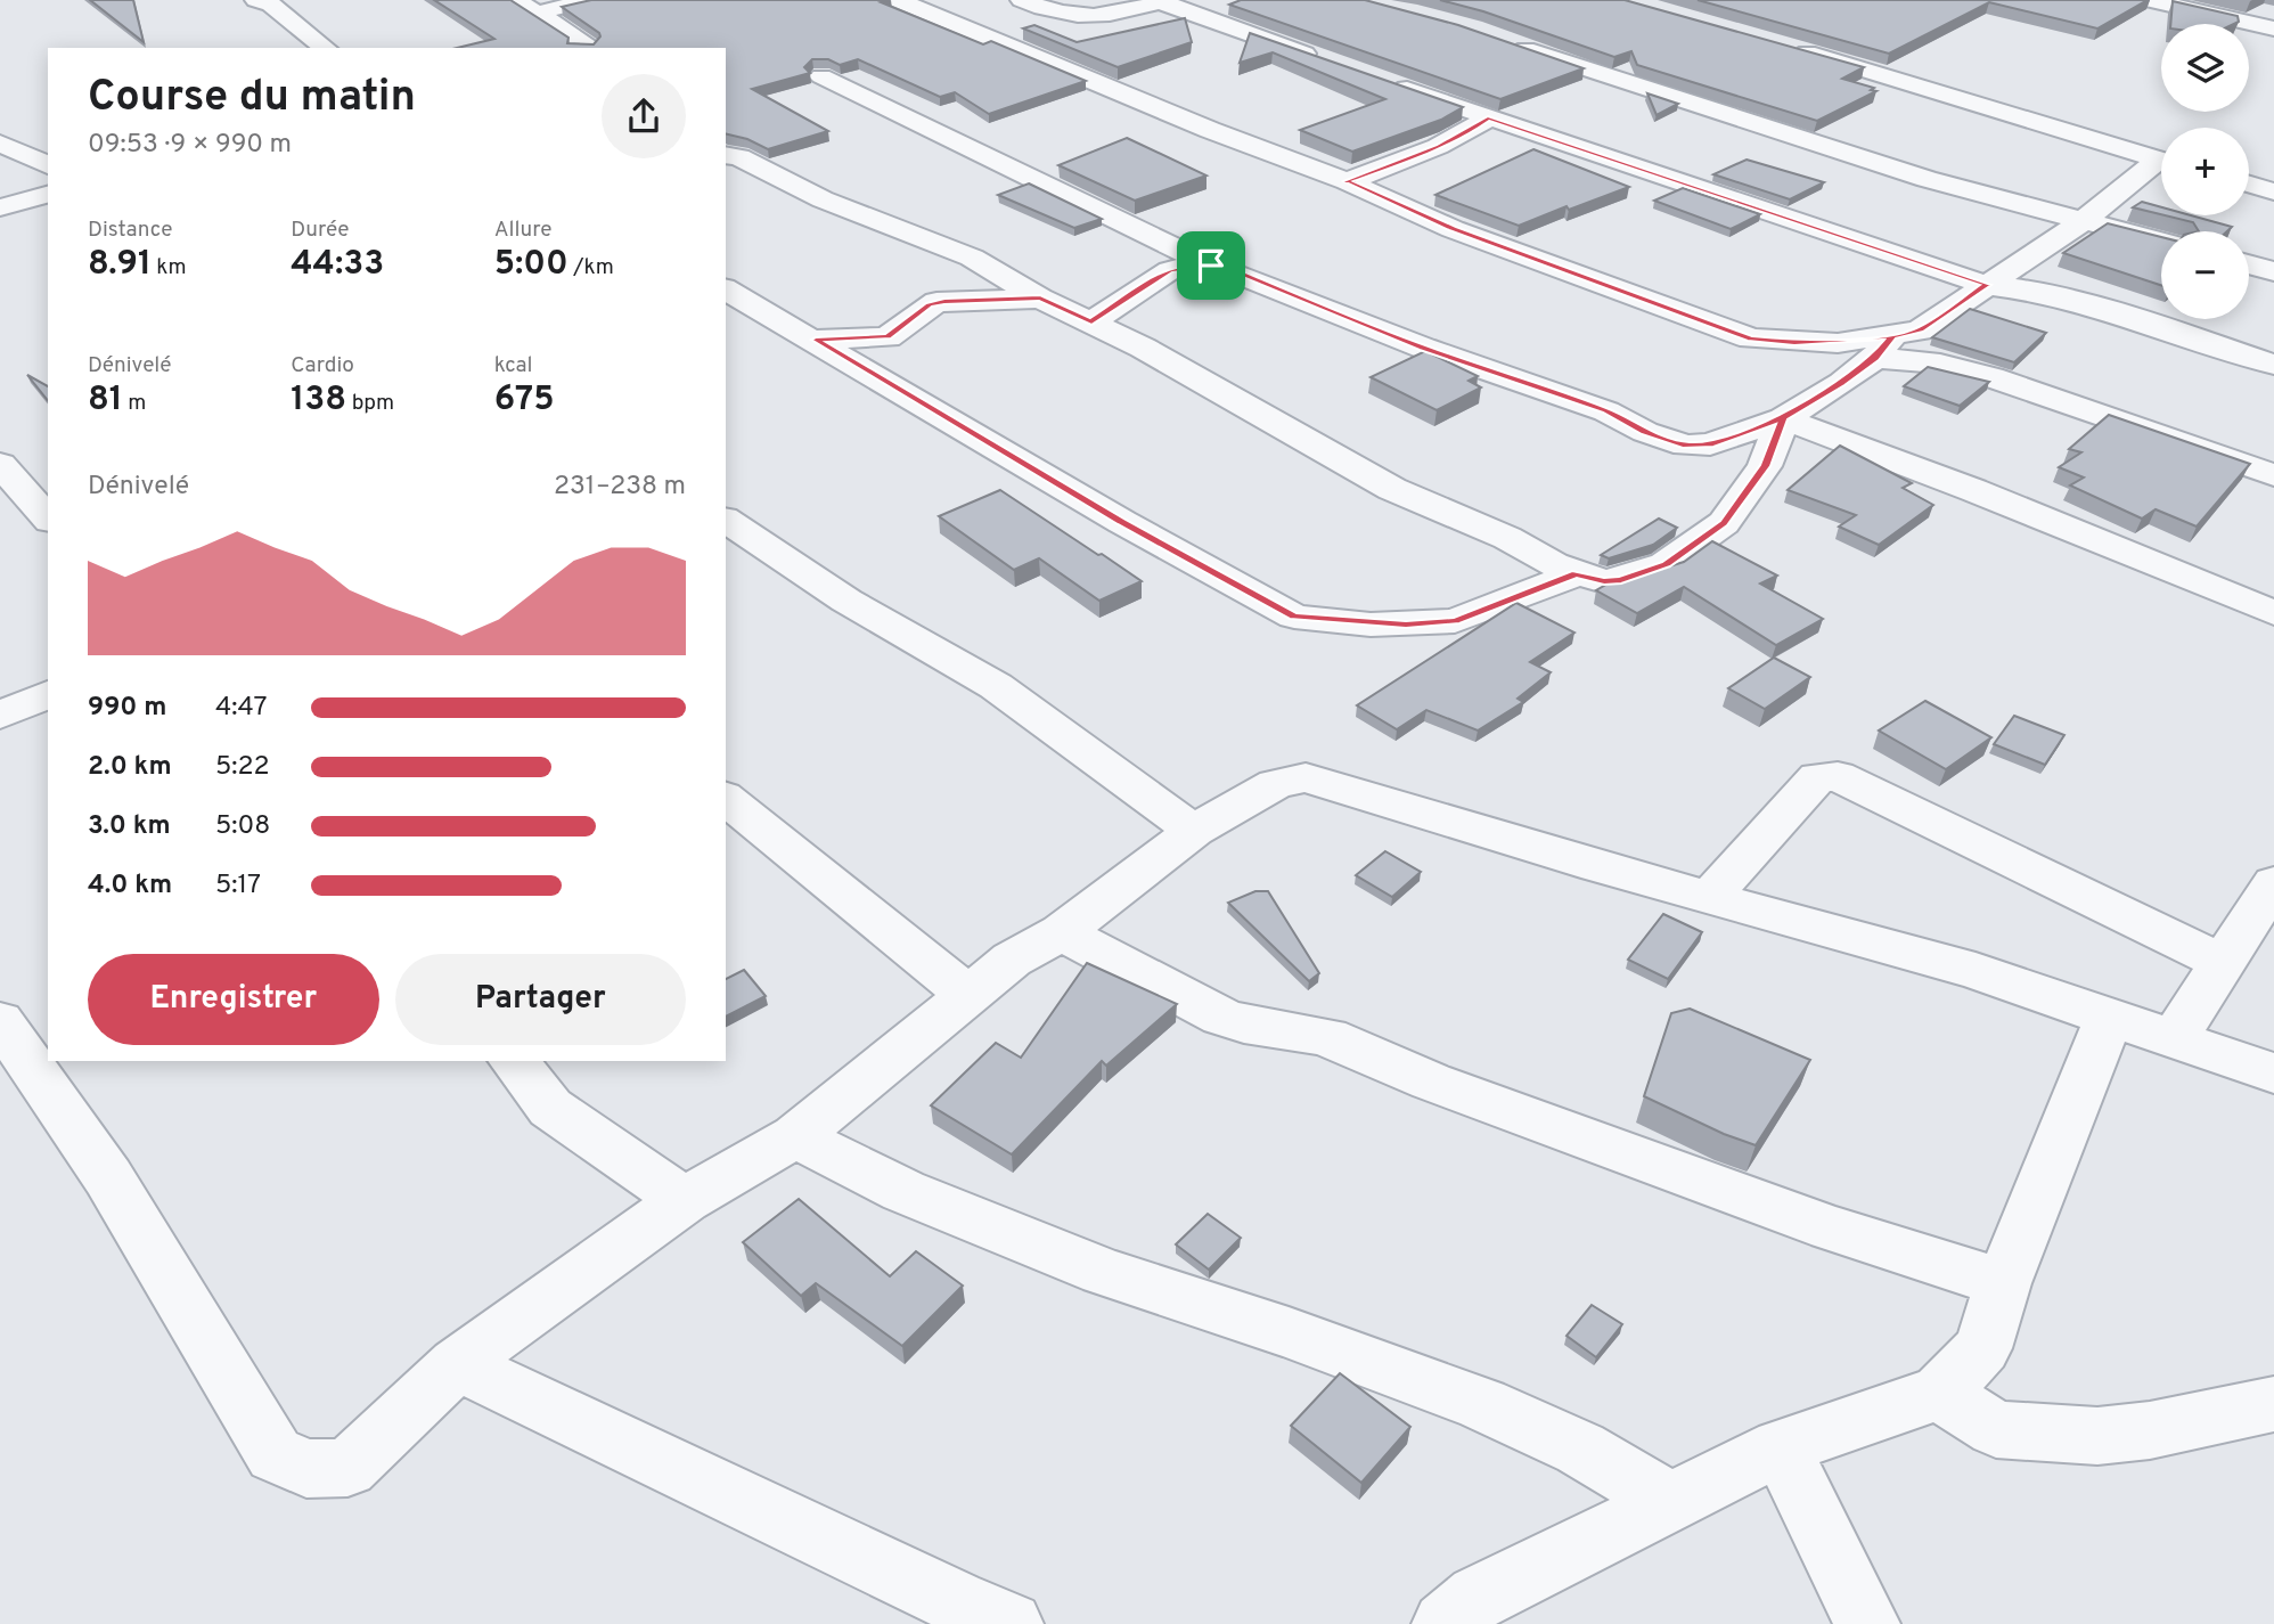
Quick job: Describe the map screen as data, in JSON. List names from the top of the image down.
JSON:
{
  "page": {
    "map_buttons": ["+", "−"],
    "heading": ["Course du matin", "09:53 · 9 × 990 m"],
    "stats": [
      ["Distance", "8.91 km"],
      ["Durée", "44:33"],
      ["Allure", "5:00 /km"],
      ["Dénivelé", "81 m"],
      ["Cardio", "138 bpm"],
      ["kcal", "675"]
    ],
    "chart": ["Dénivelé", "231–238 m"],
    "list": [
      {
        "name": "990 m",
        "note": "4:47"
      },
      {
        "name": "2.0 km",
        "note": "5:22"
      },
      {
        "name": "3.0 km",
        "note": "5:08"
      },
      {
        "name": "4.0 km",
        "note": "5:17"
      }
    ],
    "buttons": ["Enregistrer", "Partager"]
  }
}
